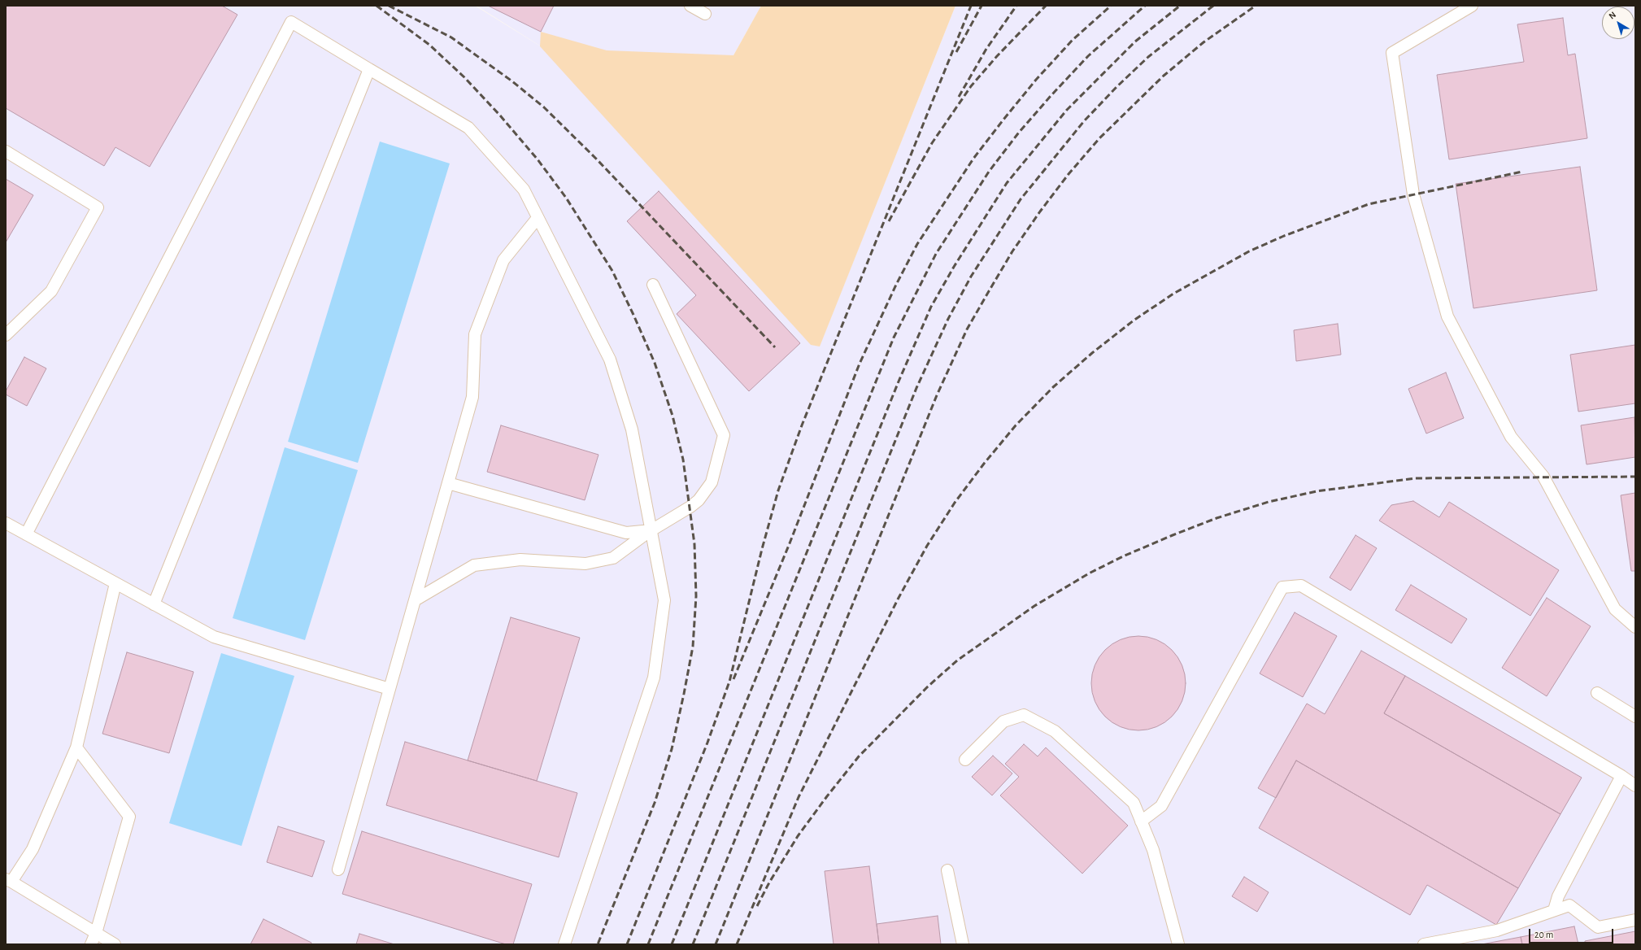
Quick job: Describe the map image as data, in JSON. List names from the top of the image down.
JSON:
{
  "scale_bar": "20 m",
  "north": "top left"
}
